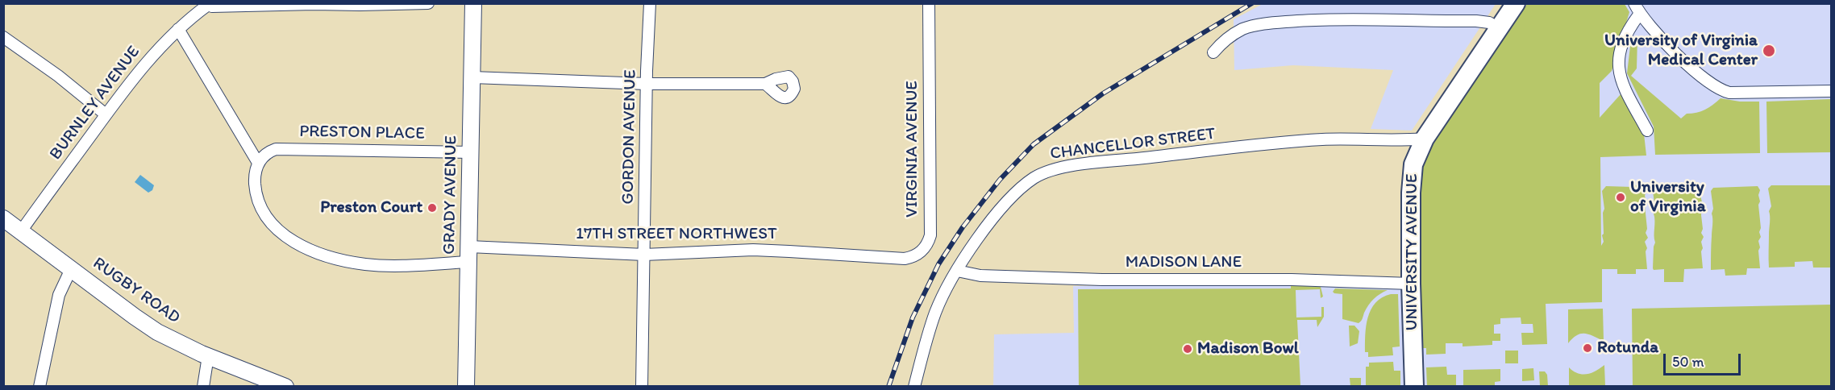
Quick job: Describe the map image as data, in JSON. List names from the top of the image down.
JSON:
{
  "streets": {
    "main road": ["GRADY AVENUE", "UNIVERSITY AVENUE", "RUGBY ROAD"],
    "street": [
      "BURNLEY AVENUE",
      "PRESTON PLACE",
      "GORDON AVENUE",
      "CHANCELLOR STREET",
      "VIRGINIA AVENUE",
      "17TH STREET NORTHWEST",
      "MADISON LANE"
    ]
  },
  "crossings": [
    ["BURNLEY AVENUE", "RUGBY ROAD"],
    ["PRESTON PLACE", "GRADY AVENUE"],
    ["GORDON AVENUE", "17TH STREET NORTHWEST"],
    ["CHANCELLOR STREET", "UNIVERSITY AVENUE"],
    ["CHANCELLOR STREET", "MADISON LANE"],
    ["VIRGINIA AVENUE", "17TH STREET NORTHWEST"],
    ["GRADY AVENUE", "17TH STREET NORTHWEST"],
    ["UNIVERSITY AVENUE", "MADISON LANE"]
  ],
  "places": [
    "University of Virginia Medical Center",
    "University of Virginia",
    "Preston Court",
    "Rotunda",
    "Madison Bowl"
  ],
  "scale_bar": "50 m"
}
